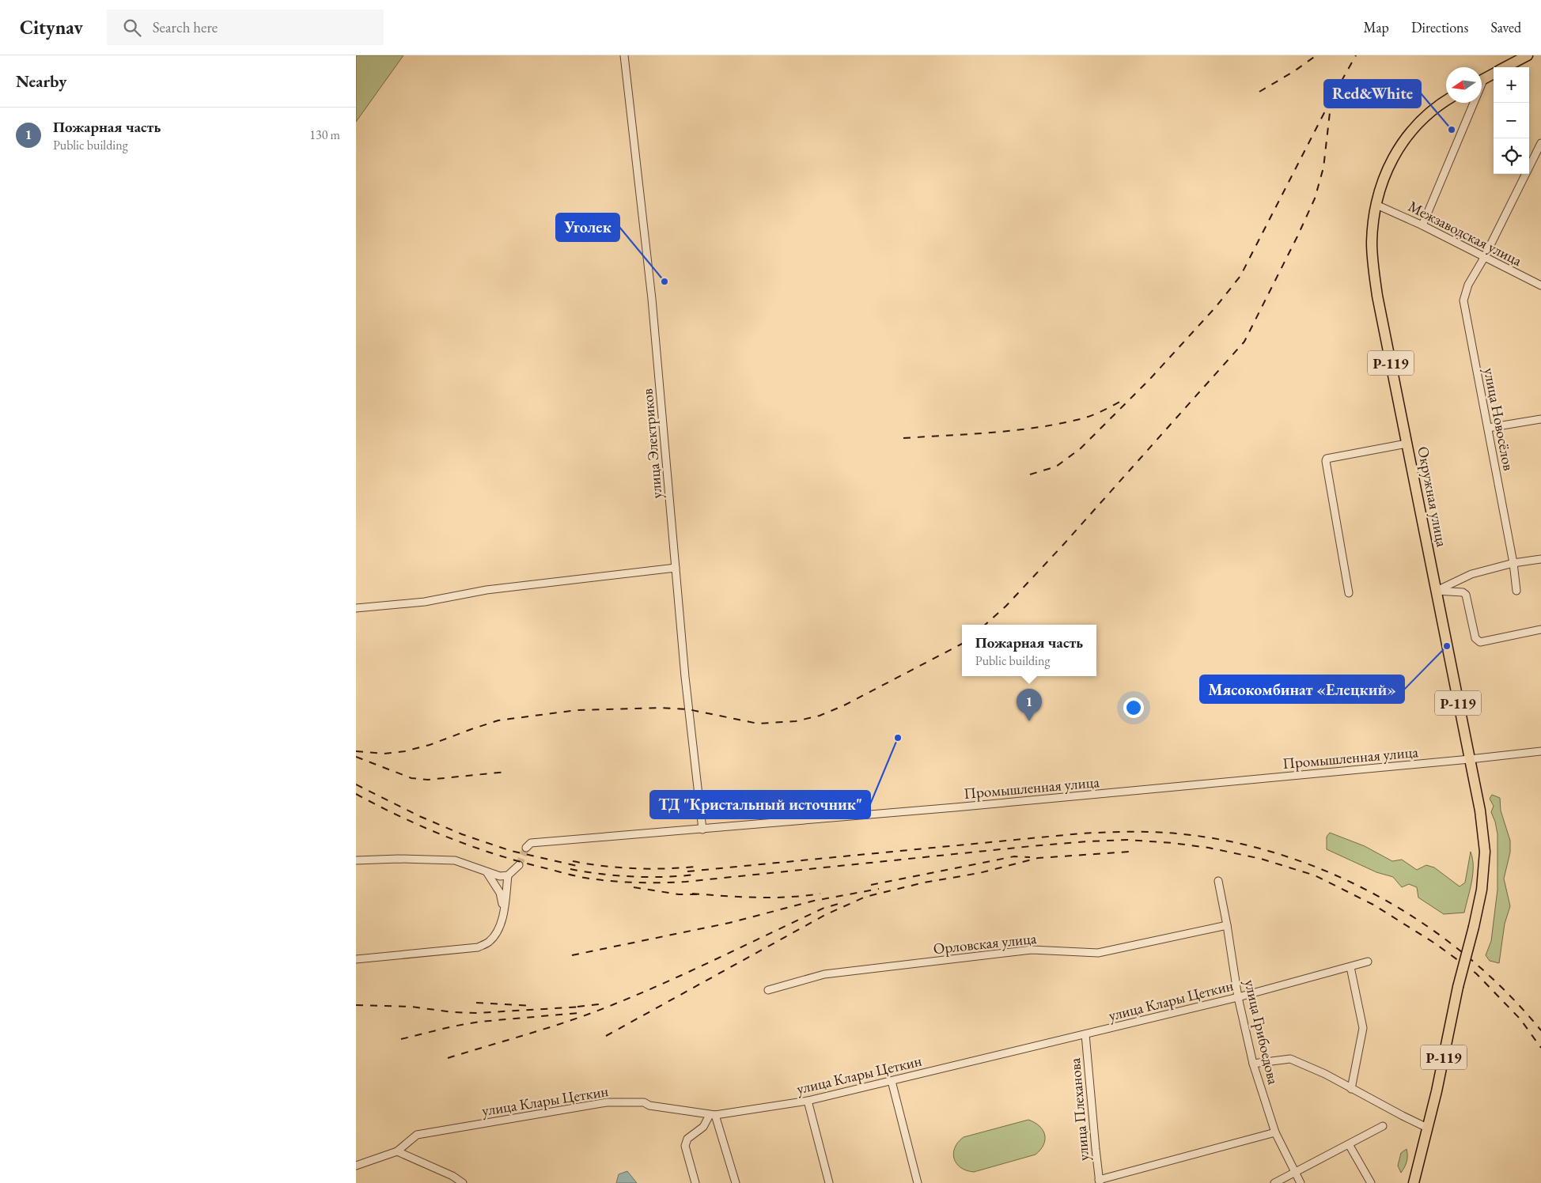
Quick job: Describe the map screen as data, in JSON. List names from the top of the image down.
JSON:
{
  "streets": {
    "highway": ["Р-119", "Окружная улица"],
    "street": [
      "Межзаводская улица",
      "улица Новосёлов",
      "улица Электриков",
      "Промышленная улица",
      "Орловская улица",
      "улица Клары Цеткин",
      "улица Грибоедова",
      "улица Плеханова"
    ]
  },
  "crossings": [
    ["Межзаводская улица", "улица Новосёлов"],
    ["Межзаводская улица", "Окружная улица"],
    ["Р-119", "Окружная улица"],
    ["улица Электриков", "Промышленная улица"],
    ["Окружная улица", "Промышленная улица"],
    ["Орловская улица", "улица Грибоедова"],
    ["улица Клары Цеткин", "улица Грибоедова"],
    ["улица Клары Цеткин", "улица Плеханова"]
  ],
  "places": [
    "Red&White",
    "Уголек",
    "Мясокомбинат «Елецкий»",
    "ТД \"Кристальный источник\""
  ],
  "north": "left",
  "page": {
    "header": "Citynav",
    "search": "Search here",
    "nav": ["Map", "Directions", "Saved"],
    "heading": "Nearby",
    "map_buttons": ["+", "−"],
    "list": [
      {
        "mark": "1",
        "name": "Пожарная часть",
        "note": "Public building",
        "value": "130 m"
      }
    ],
    "popup": ["Пожарная часть", "Public building"],
    "pins": "1"
  }
}
